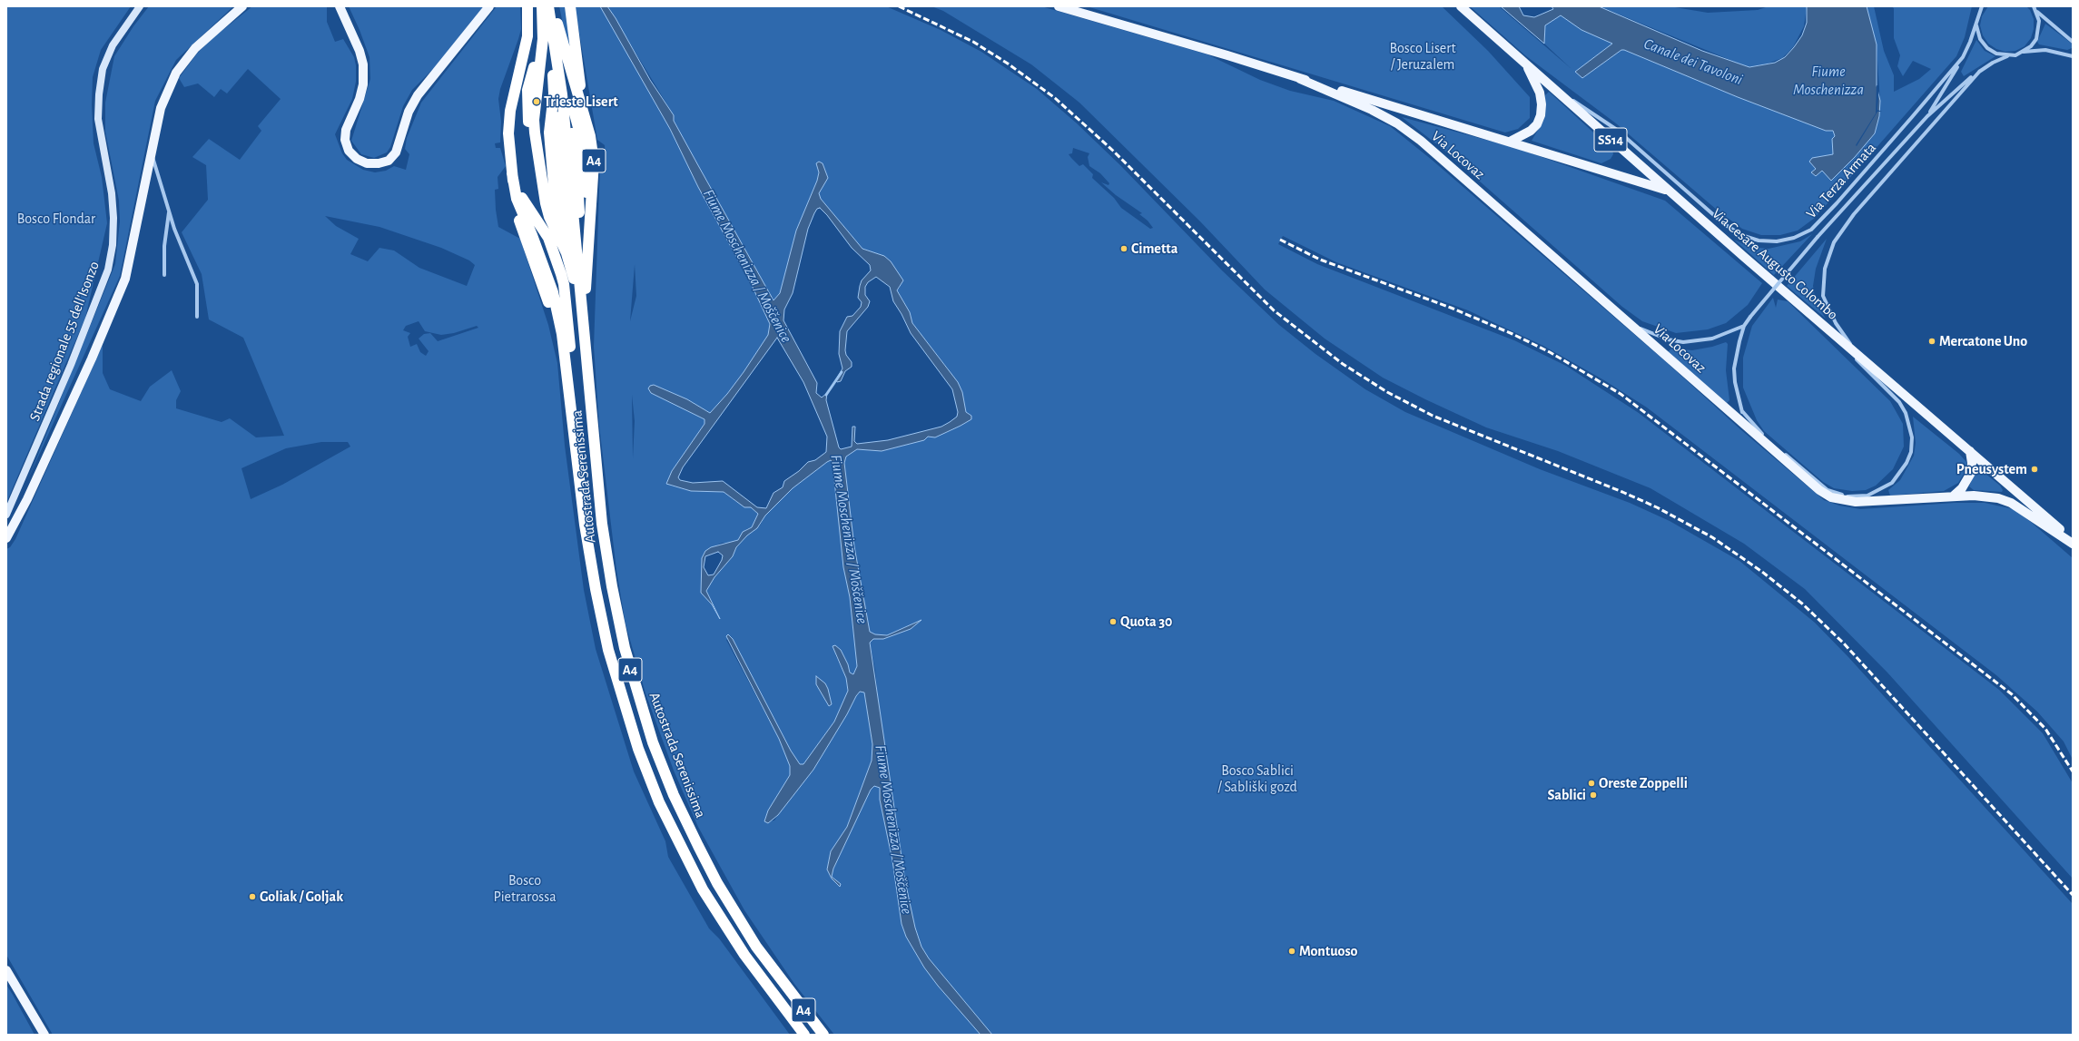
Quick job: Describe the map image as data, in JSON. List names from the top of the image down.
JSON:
{
  "streets": {
    "highway": ["A4", "Autostrada Serenissima"],
    "main road": [
      "SS14",
      "Via Locovaz",
      "Via Cesare Augusto Colombo",
      "Strada regionale 55 dell'Isonzo"
    ],
    "street": ["Via Terza Armata"]
  },
  "crossings": [
    ["Via Locovaz", "Via Terza Armata"],
    ["Via Locovaz", "Via Cesare Augusto Colombo"],
    ["A4", "Autostrada Serenissima"],
    ["Via Terza Armata", "Via Cesare Augusto Colombo"]
  ],
  "water": ["Canale dei Tavoloni", "Fiume Moschenizza", "Fiume Moschenizza / Moščenice"],
  "parks": [
    "Bosco Lisert / Jeruzalem",
    "Bosco Flondar",
    "Bosco Sablici / Sabliški gozd",
    "Bosco Pietrarossa"
  ],
  "places": [
    "Trieste Lisert",
    "Cimetta",
    "Mercatone Uno",
    "Pneusystem",
    "Quota 30",
    "Oreste Zoppelli",
    "Sablici",
    "Goliak / Goljak",
    "Montuoso"
  ]
}
